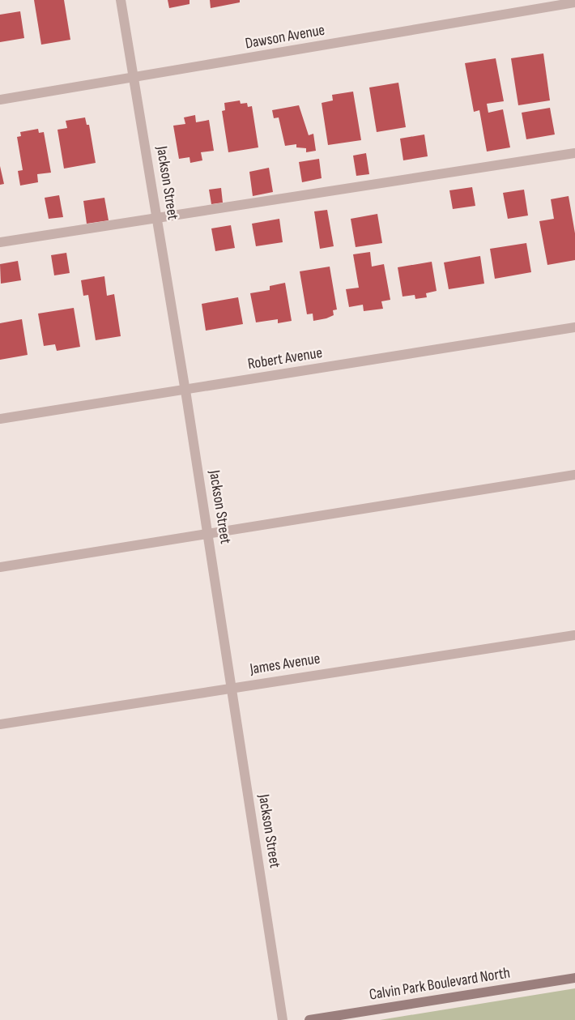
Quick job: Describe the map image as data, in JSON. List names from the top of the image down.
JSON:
{
  "streets": {
    "street": [
      "Dawson Avenue",
      "Jackson Street",
      "Robert Avenue",
      "James Avenue",
      "Calvin Park Boulevard North"
    ]
  },
  "crossings": [
    ["Dawson Avenue", "Jackson Street"],
    ["Jackson Street", "Robert Avenue"],
    ["Jackson Street", "James Avenue"]
  ]
}
